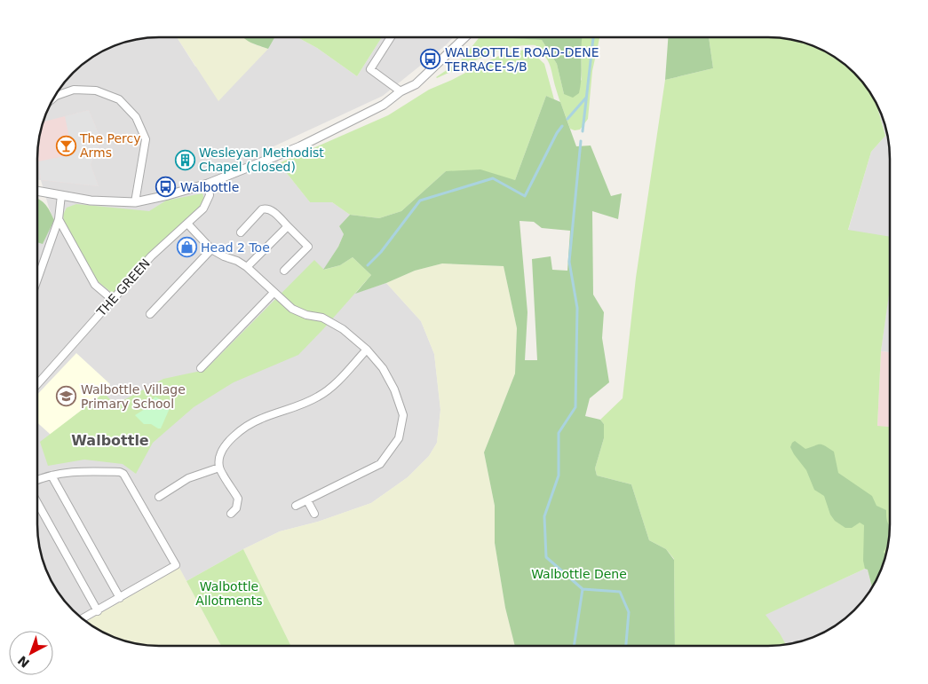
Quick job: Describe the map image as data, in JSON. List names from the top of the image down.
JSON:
{
  "streets": {
    "street": ["THE GREEN"]
  },
  "districts": ["Walbottle"],
  "parks": ["Walbottle Dene", "Walbottle Allotments"],
  "places": {
    "bus stop": ["WALBOTTLE ROAD-DENE TERRACE-S/B", "Walbottle"],
    "bar": ["The Percy Arms"],
    "building": ["Wesleyan Methodist Chapel (closed)"],
    "shop": ["Head 2 Toe"],
    "school or university": ["Walbottle Village Primary School"]
  },
  "north": "bottom left"
}
